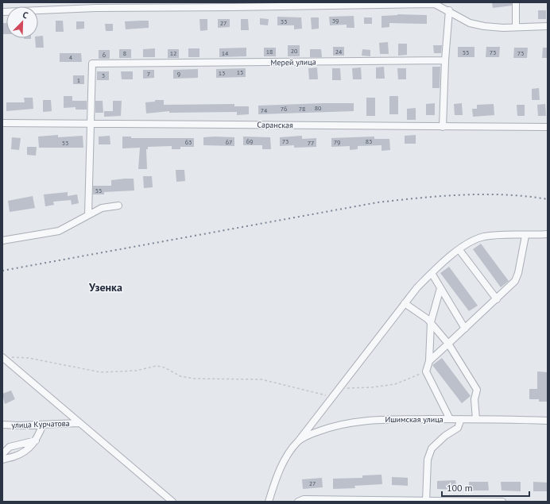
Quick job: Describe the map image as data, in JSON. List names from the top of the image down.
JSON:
{
  "streets": {
    "street": [
      "Мерей улица",
      "Саранская",
      "Ишимская улица",
      "улица Курчатова"
    ]
  },
  "crossings": [
    ["Мерей улица", "Саранская"]
  ],
  "districts": ["Узенка"],
  "house_numbers": [
    "39",
    "33",
    "27",
    "20",
    "18",
    "24",
    "55",
    "73",
    "8",
    "12",
    "14",
    "73",
    "6",
    "4",
    "15",
    "13",
    "7",
    "9",
    "3",
    "1",
    "80",
    "76",
    "78",
    "74",
    "69",
    "73",
    "83",
    "63",
    "67",
    "79",
    "53",
    "77",
    "55",
    "27"
  ],
  "scale_bar": "100 m",
  "north": "top right"
}
